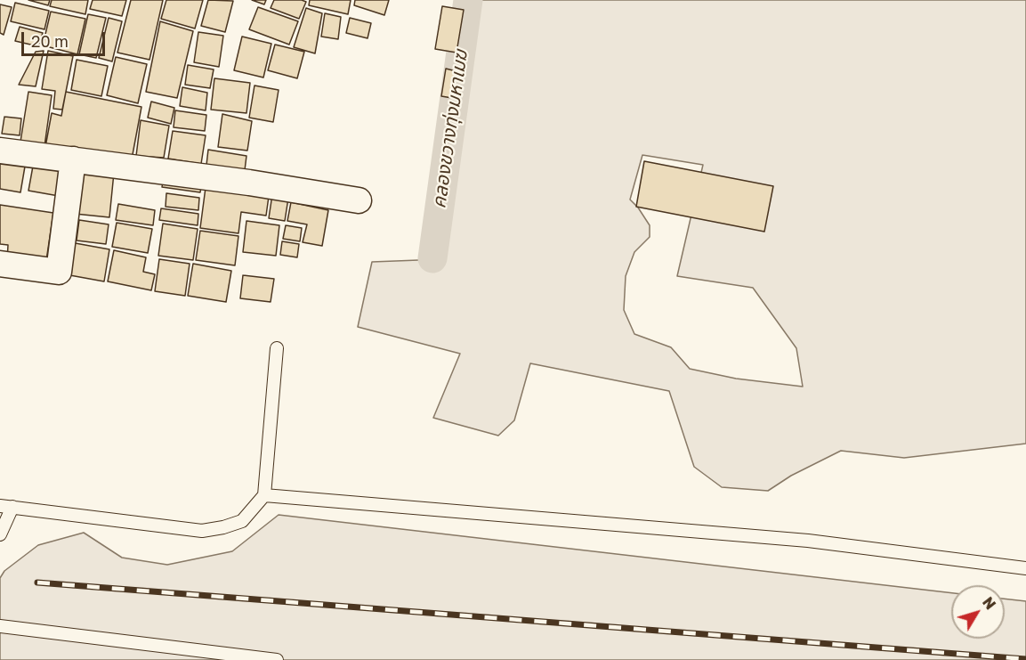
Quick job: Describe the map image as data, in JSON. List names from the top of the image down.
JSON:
{
  "water": ["คลองขวางทุ่งมหาเมฆ"],
  "scale_bar": "20 m",
  "north": "top right"
}
